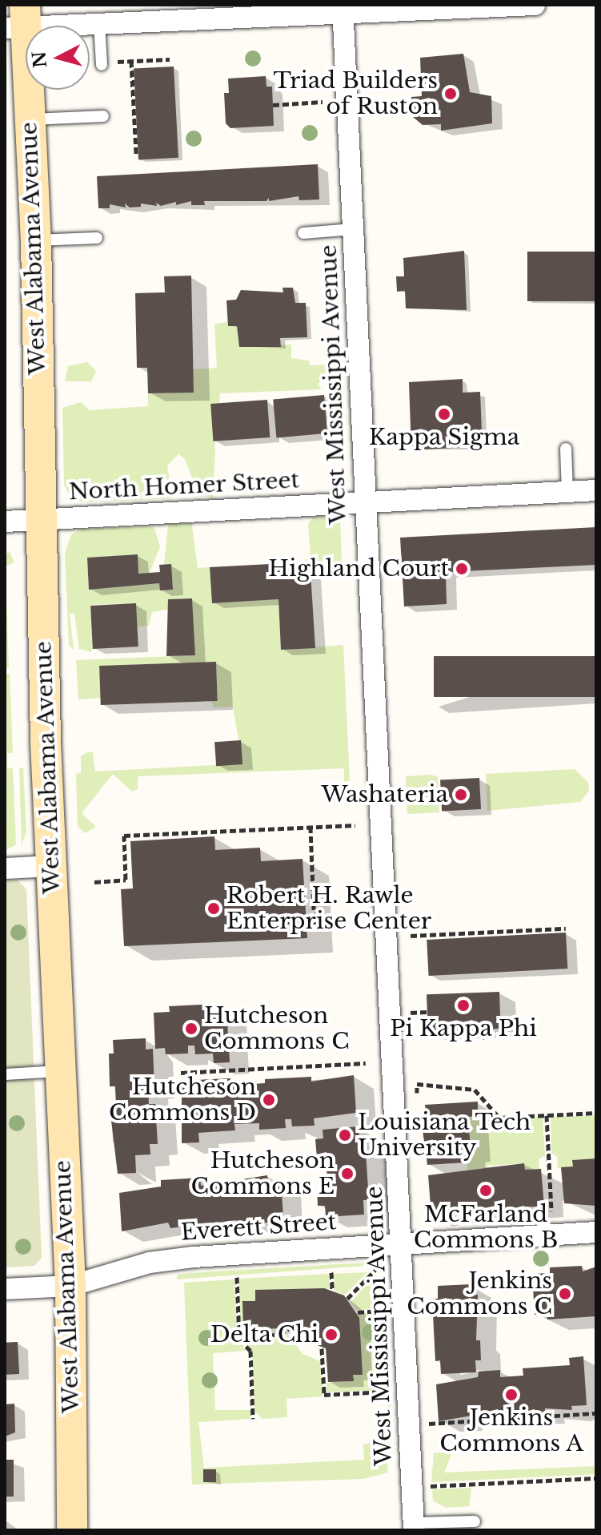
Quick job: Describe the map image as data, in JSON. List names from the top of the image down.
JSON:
{
  "streets": {
    "main road": ["West Alabama Avenue"],
    "street": ["West Mississippi Avenue", "North Homer Street", "Everett Street"]
  },
  "crossings": [
    ["West Alabama Avenue", "North Homer Street"],
    ["West Alabama Avenue", "Everett Street"],
    ["West Mississippi Avenue", "North Homer Street"],
    ["West Mississippi Avenue", "Everett Street"]
  ],
  "places": [
    "Triad Builders of Ruston",
    "Kappa Sigma",
    "Highland Court",
    "Washateria",
    "Robert H. Rawle Enterprise Center",
    "Pi Kappa Phi",
    "Hutcheson Commons C",
    "Hutcheson Commons D",
    "Louisiana Tech University",
    "Hutcheson Commons E",
    "McFarland Commons B",
    "Jenkins Commons C",
    "Delta Chi",
    "Jenkins Commons A"
  ],
  "north": "left"
}
